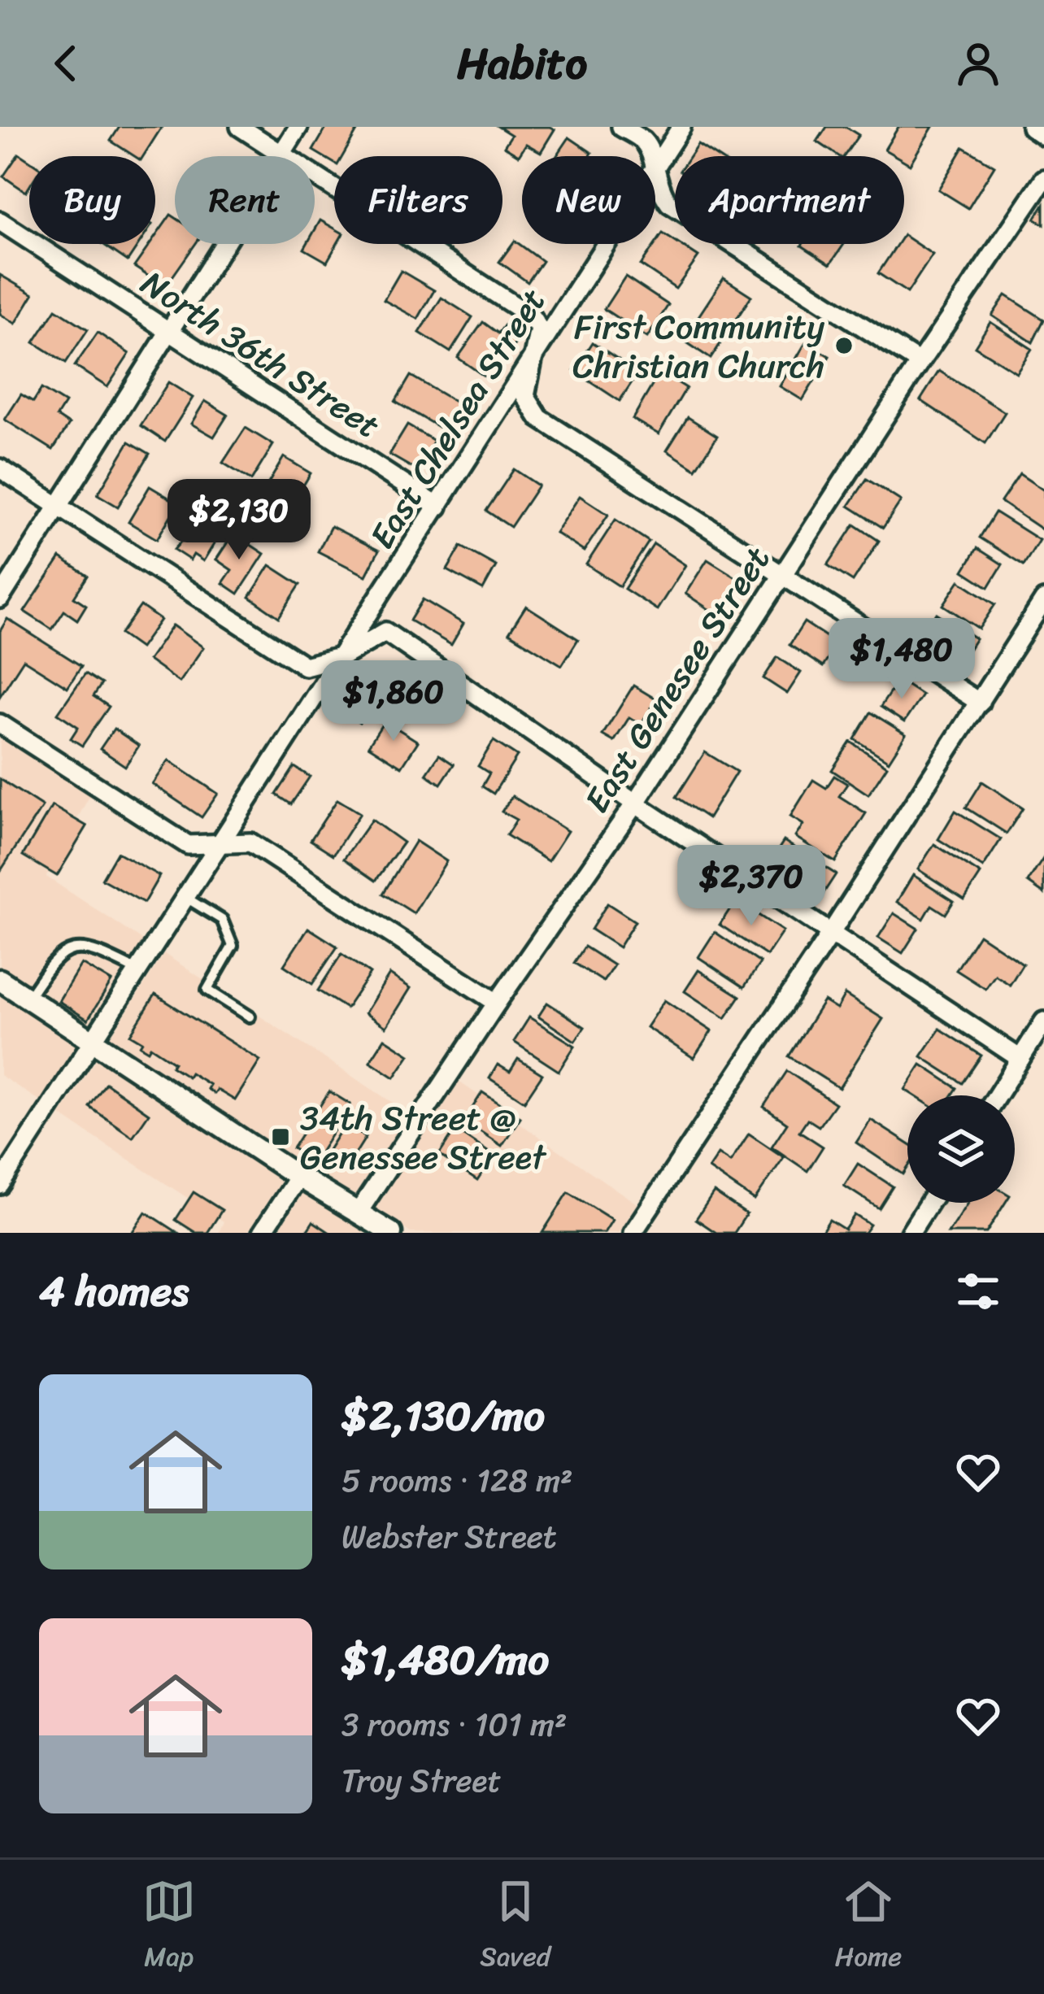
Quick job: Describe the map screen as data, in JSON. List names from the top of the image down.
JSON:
{
  "streets": {
    "street": ["North 36th Street", "East Chelsea Street", "East Genesee Street"]
  },
  "crossings": [
    ["North 36th Street", "East Chelsea Street"]
  ],
  "places": {
    "other": ["First Community Christian Church"],
    "transit": ["34th Street @ Genessee Street"]
  },
  "page": {
    "header": "Habito",
    "chip": [
      "Buy",
      "Rent",
      "Filters",
      "New",
      "Apartment"
    ],
    "price": [
      "$2,130",
      "$1,480",
      "$1,860",
      "$2,370"
    ],
    "heading": "4 homes",
    "list": [
      {
        "name": "$2,130/mo",
        "note": "5 rooms · 128 m² · Webster Street"
      },
      {
        "name": "$1,480/mo",
        "note": "3 rooms · 101 m² · Troy Street"
      }
    ],
    "tabs": ["Map", "Saved", "Home"]
  }
}
